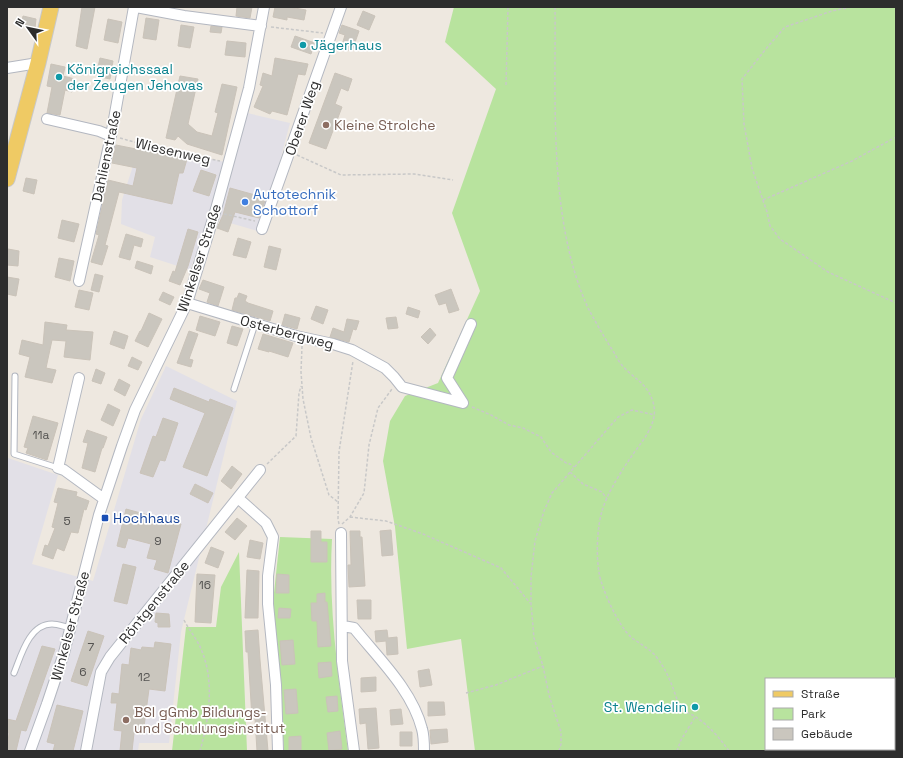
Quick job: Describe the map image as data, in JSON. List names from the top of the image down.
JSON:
{
  "streets": {
    "street": [
      "Oberer Weg",
      "Dahlienstraße",
      "Winkelser Straße",
      "Osterbergweg",
      "Röntgenstraße"
    ],
    "path": ["Wiesenweg"]
  },
  "crossings": [
    ["Wiesenweg", "Dahlienstraße"],
    ["Wiesenweg", "Winkelser Straße"],
    ["Winkelser Straße", "Osterbergweg"]
  ],
  "places": {
    "other": [
      "Jägerhaus",
      "Königreichssaal der Zeugen Jehovas",
      "Kleine Strolche",
      "Autotechnik Schottorf",
      "St. Wendelin",
      "BSI gGmb Bildungs- und Schulungsinstitut"
    ],
    "transit": ["Hochhaus"]
  },
  "house_numbers": [
    "11a",
    "5",
    "9",
    "16",
    "7",
    "6",
    "12"
  ],
  "legend": ["Straße", "Park", "Gebäude"],
  "north": "top left"
}
